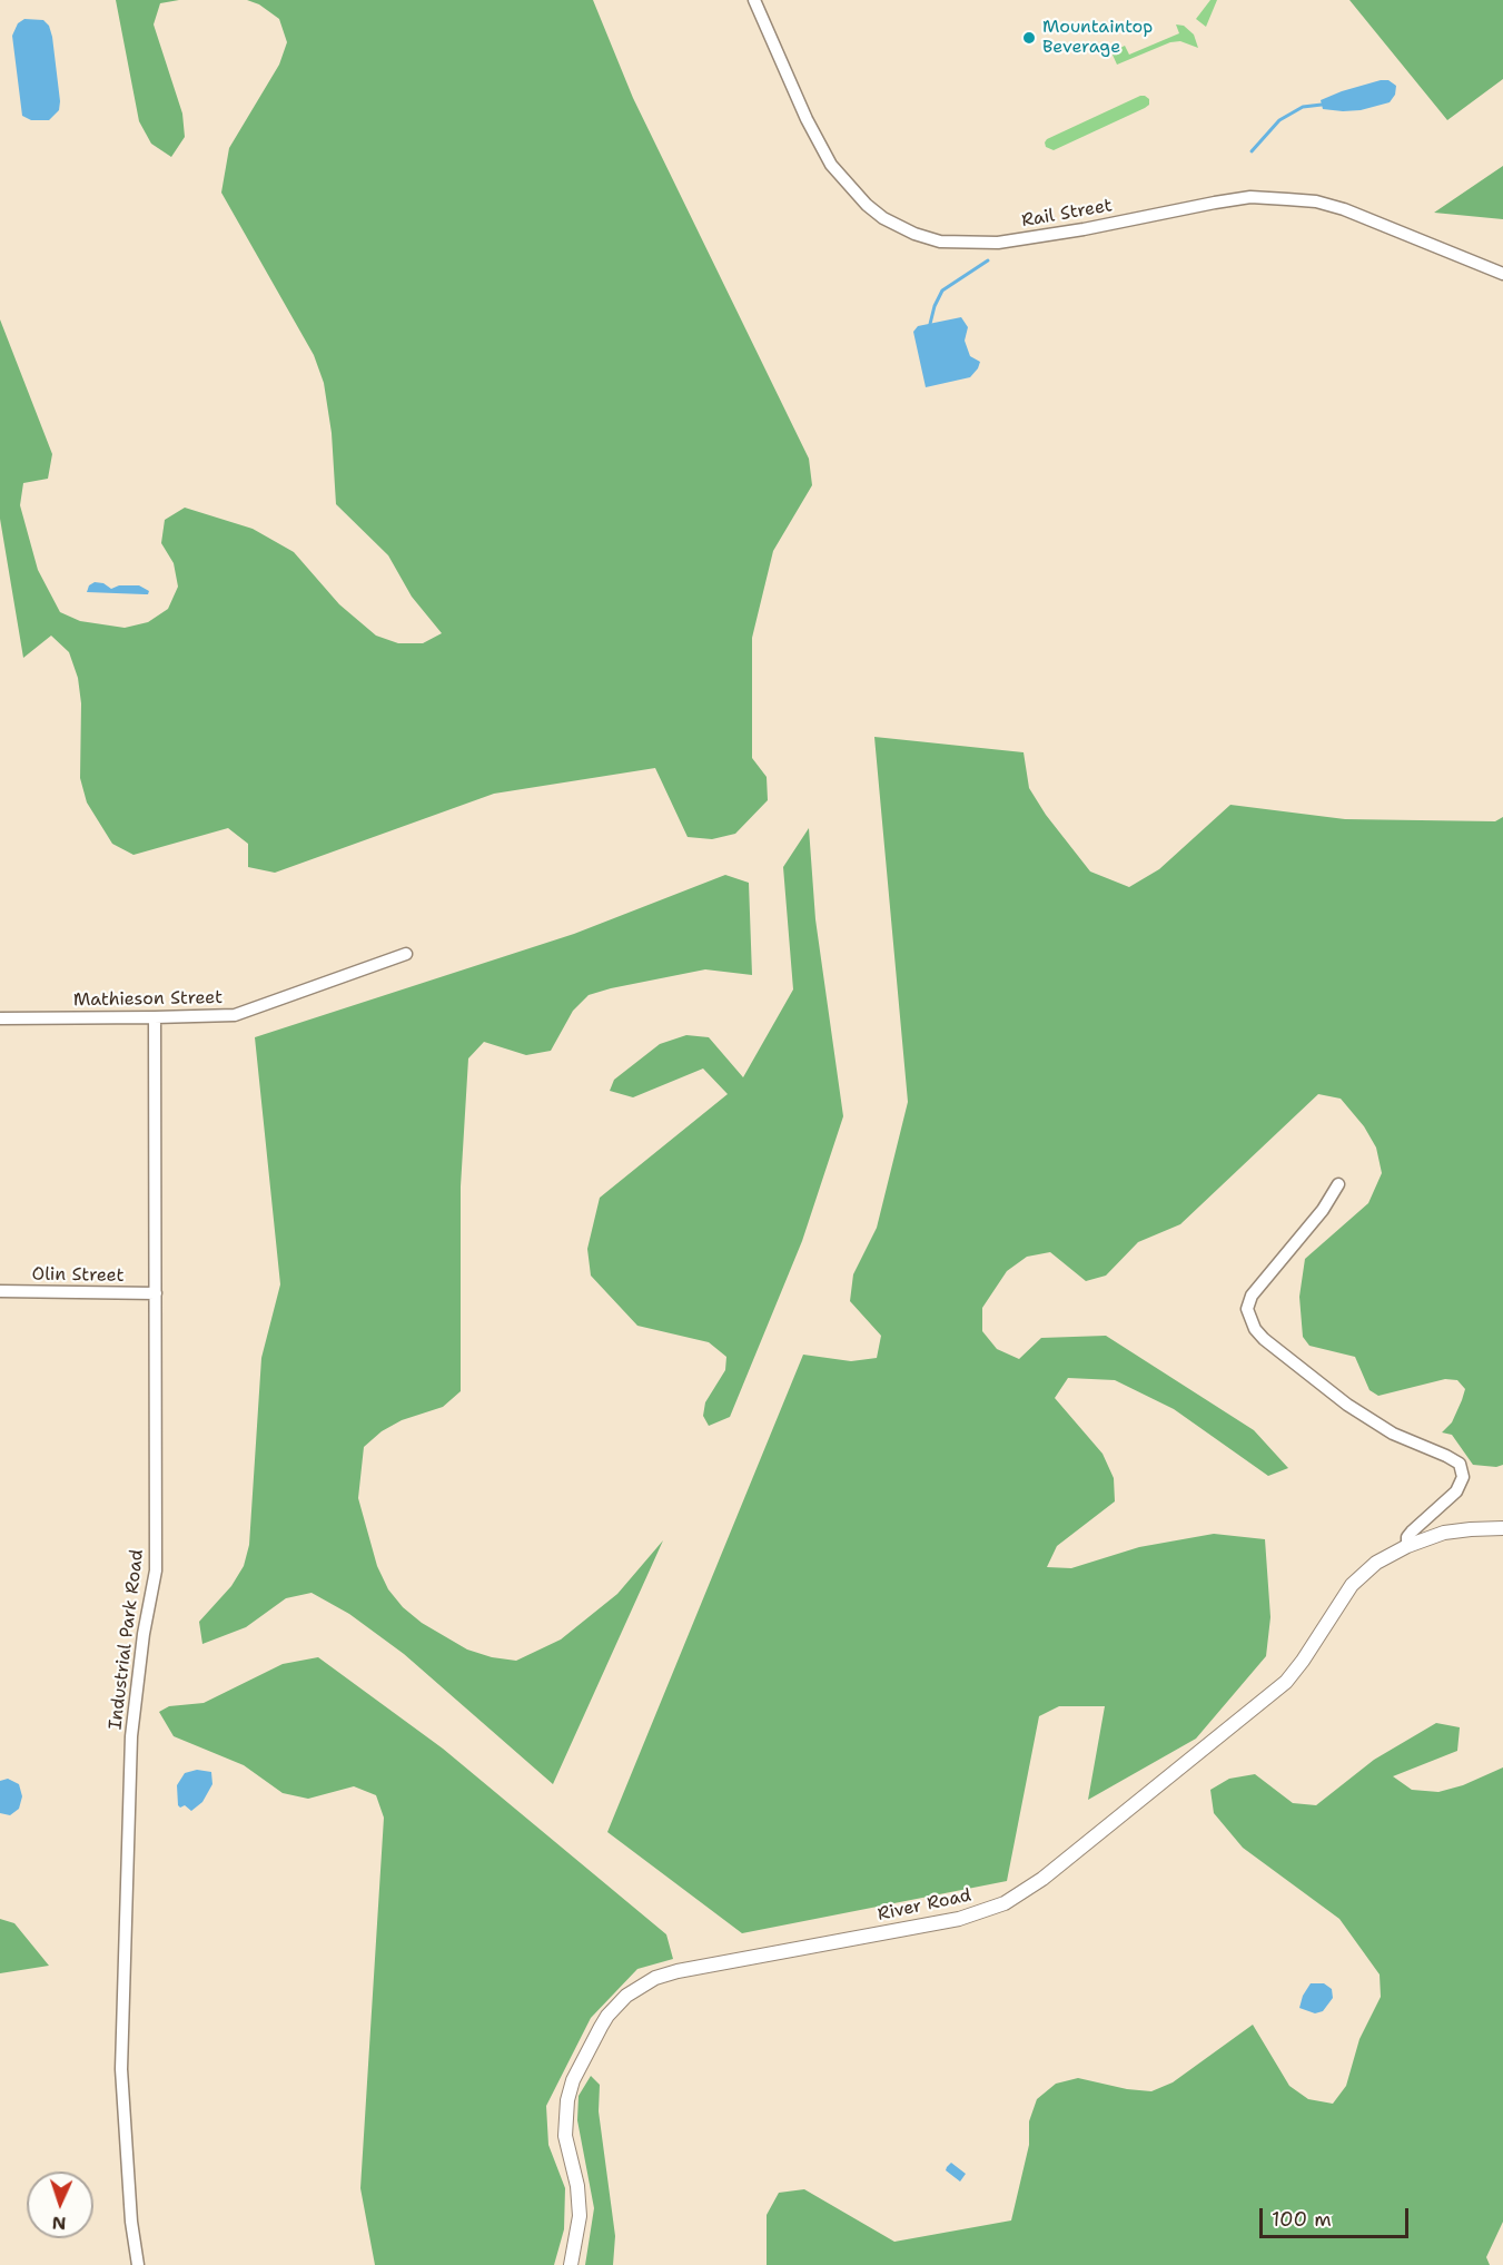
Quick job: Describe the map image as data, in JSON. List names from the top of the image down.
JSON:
{
  "streets": {
    "street": [
      "Rail Street",
      "Mathieson Street",
      "Olin Street",
      "Industrial Park Road",
      "River Road"
    ]
  },
  "crossings": [
    ["Mathieson Street", "Industrial Park Road"],
    ["Olin Street", "Industrial Park Road"]
  ],
  "places": ["Mountaintop Beverage"],
  "scale_bar": "100 m",
  "north": "bottom"
}
